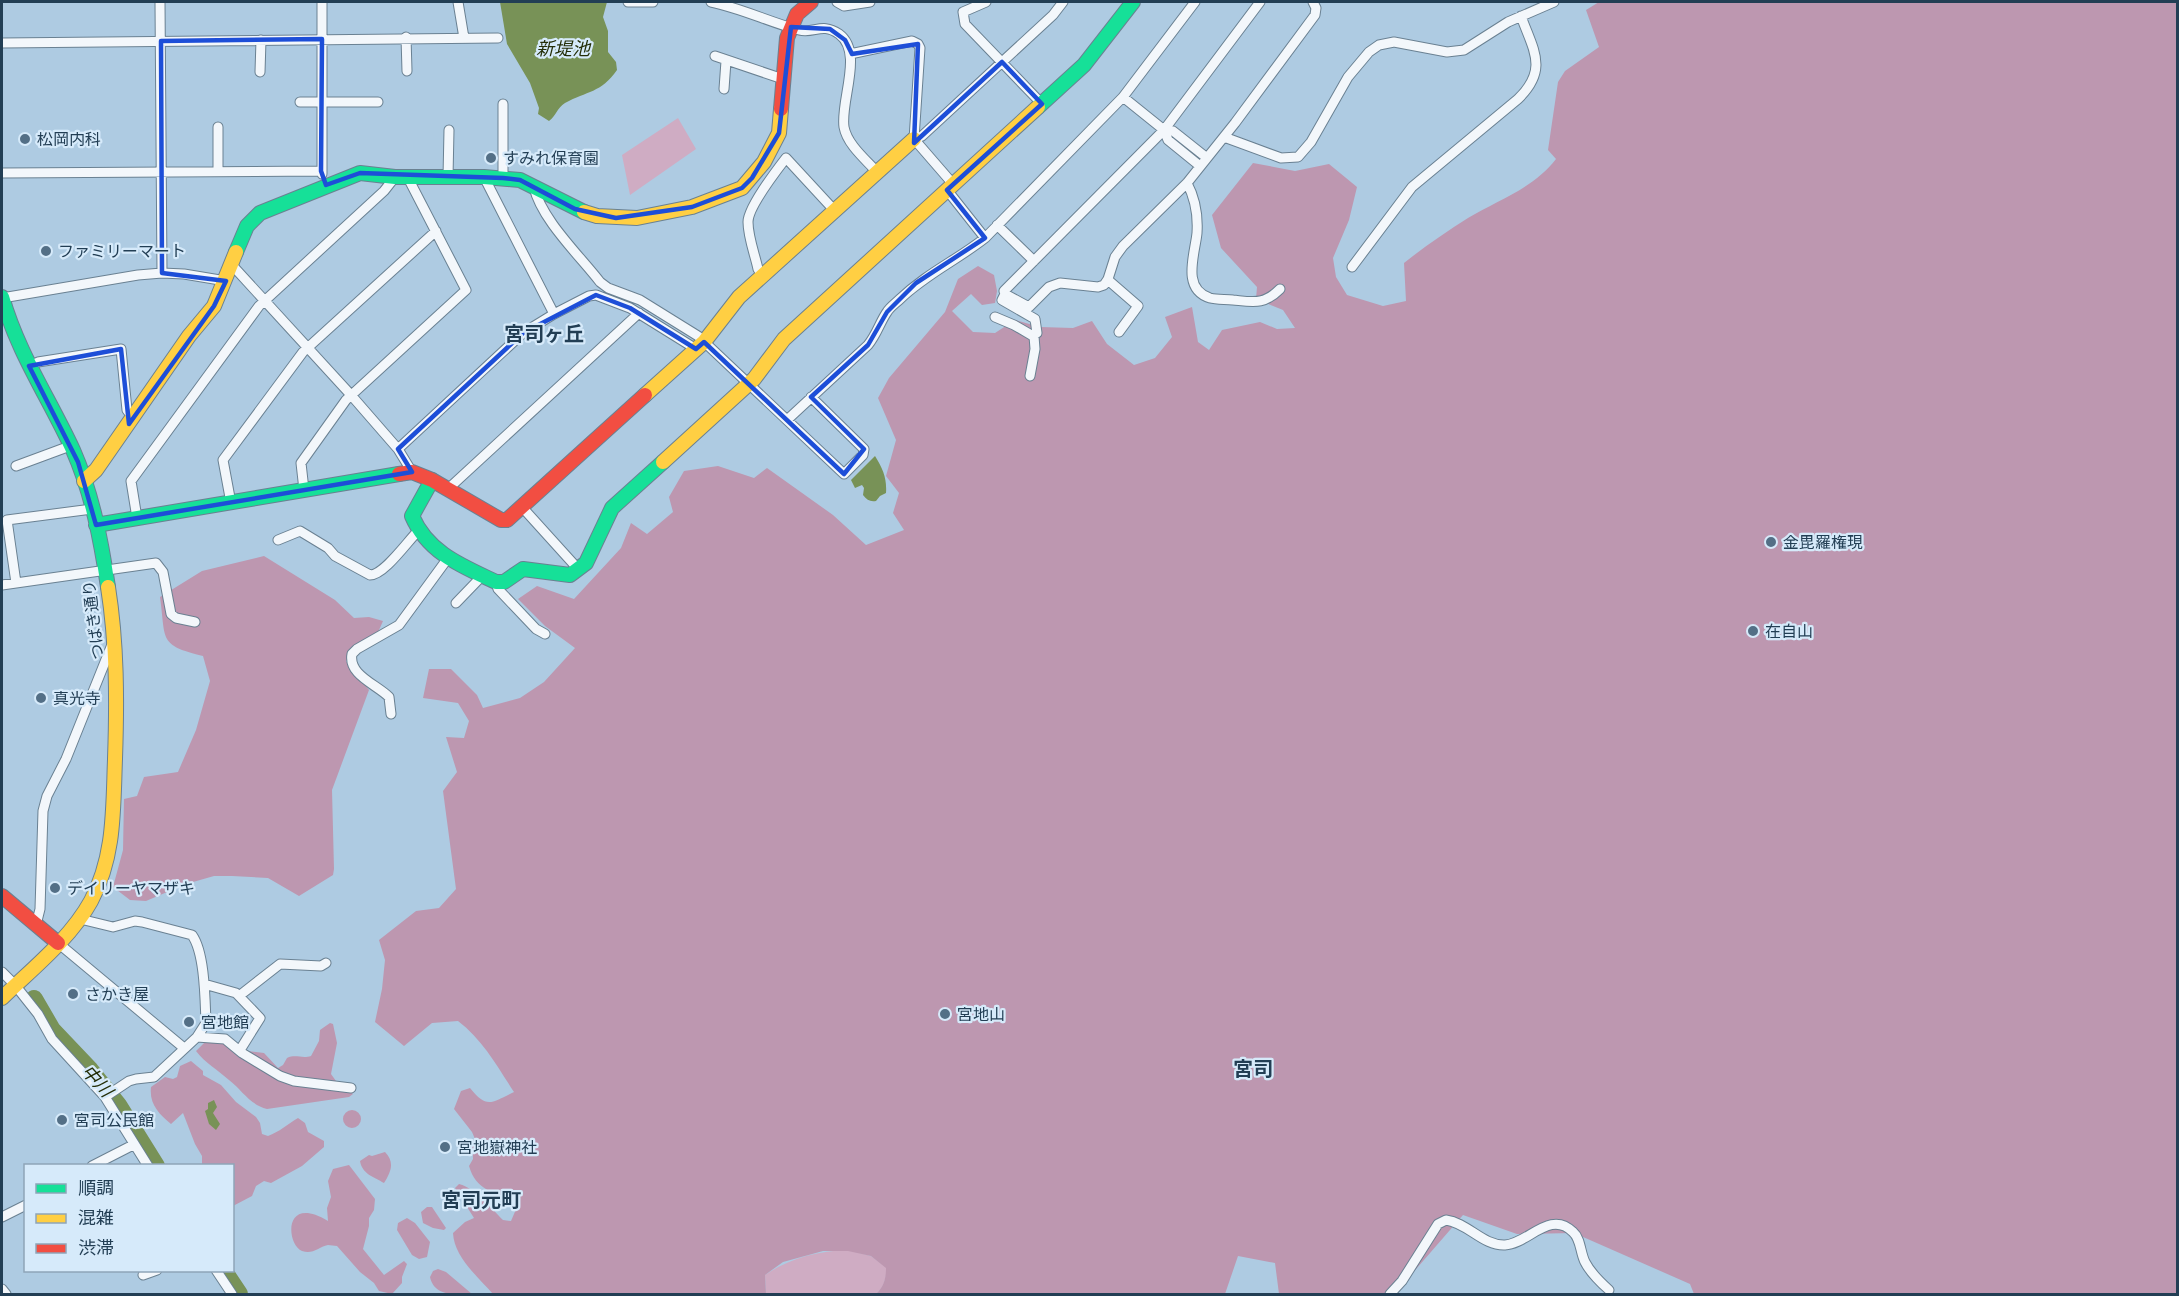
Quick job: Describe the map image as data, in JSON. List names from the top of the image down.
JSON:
{
  "streets": {
    "street": ["つばき通り"]
  },
  "districts": ["宮司ヶ丘", "宮司", "宮司元町"],
  "water": ["新堤池", "中川"],
  "places": [
    "松岡内科",
    "すみれ保育園",
    "ファミリーマート",
    "金毘羅権現",
    "在自山",
    "真光寺",
    "デイリーヤマザキ",
    "さかき屋",
    "宮地山",
    "宮地館",
    "宮司公民館",
    "宮地嶽神社"
  ],
  "legend": ["順調", "混雑", "渋滞"]
}
